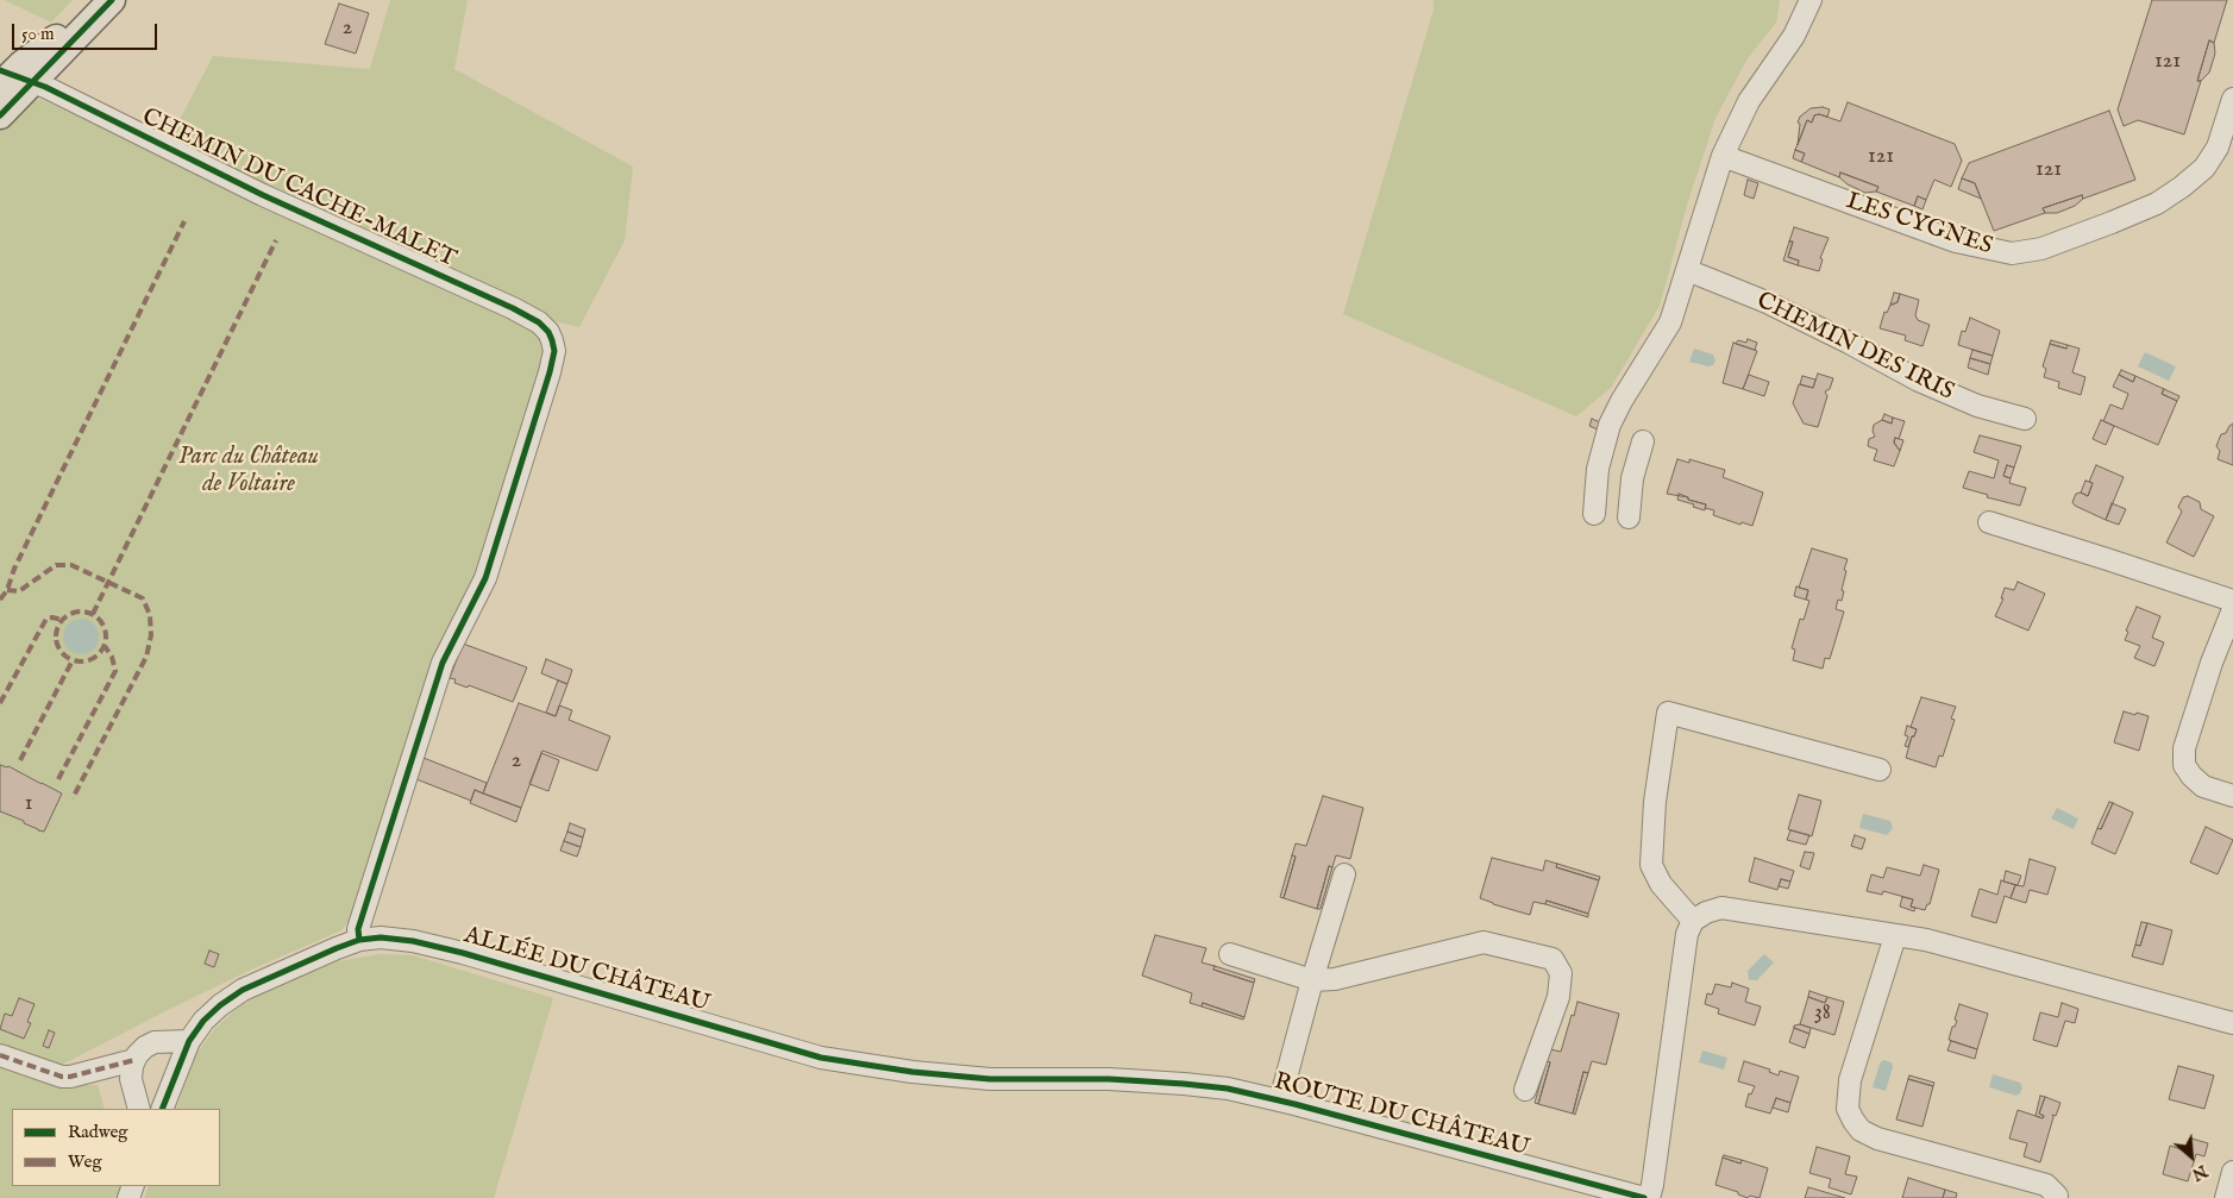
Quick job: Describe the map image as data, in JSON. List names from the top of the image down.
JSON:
{
  "streets": {
    "street": [
      "CHEMIN DU CACHE-MALET",
      "LES CYGNES",
      "CHEMIN DES IRIS",
      "ALLÉE DU CHÂTEAU",
      "ROUTE DU CHÂTEAU"
    ]
  },
  "crossings": [
    ["CHEMIN DU CACHE-MALET", "ALLÉE DU CHÂTEAU"],
    ["ALLÉE DU CHÂTEAU", "ROUTE DU CHÂTEAU"]
  ],
  "parks": ["Parc du Château de Voltaire"],
  "house_numbers": [
    "2",
    "121",
    "121",
    "121",
    "2",
    "1",
    "38"
  ],
  "legend": ["Radweg", "Weg"],
  "scale_bar": "50 m",
  "north": "bottom right"
}
